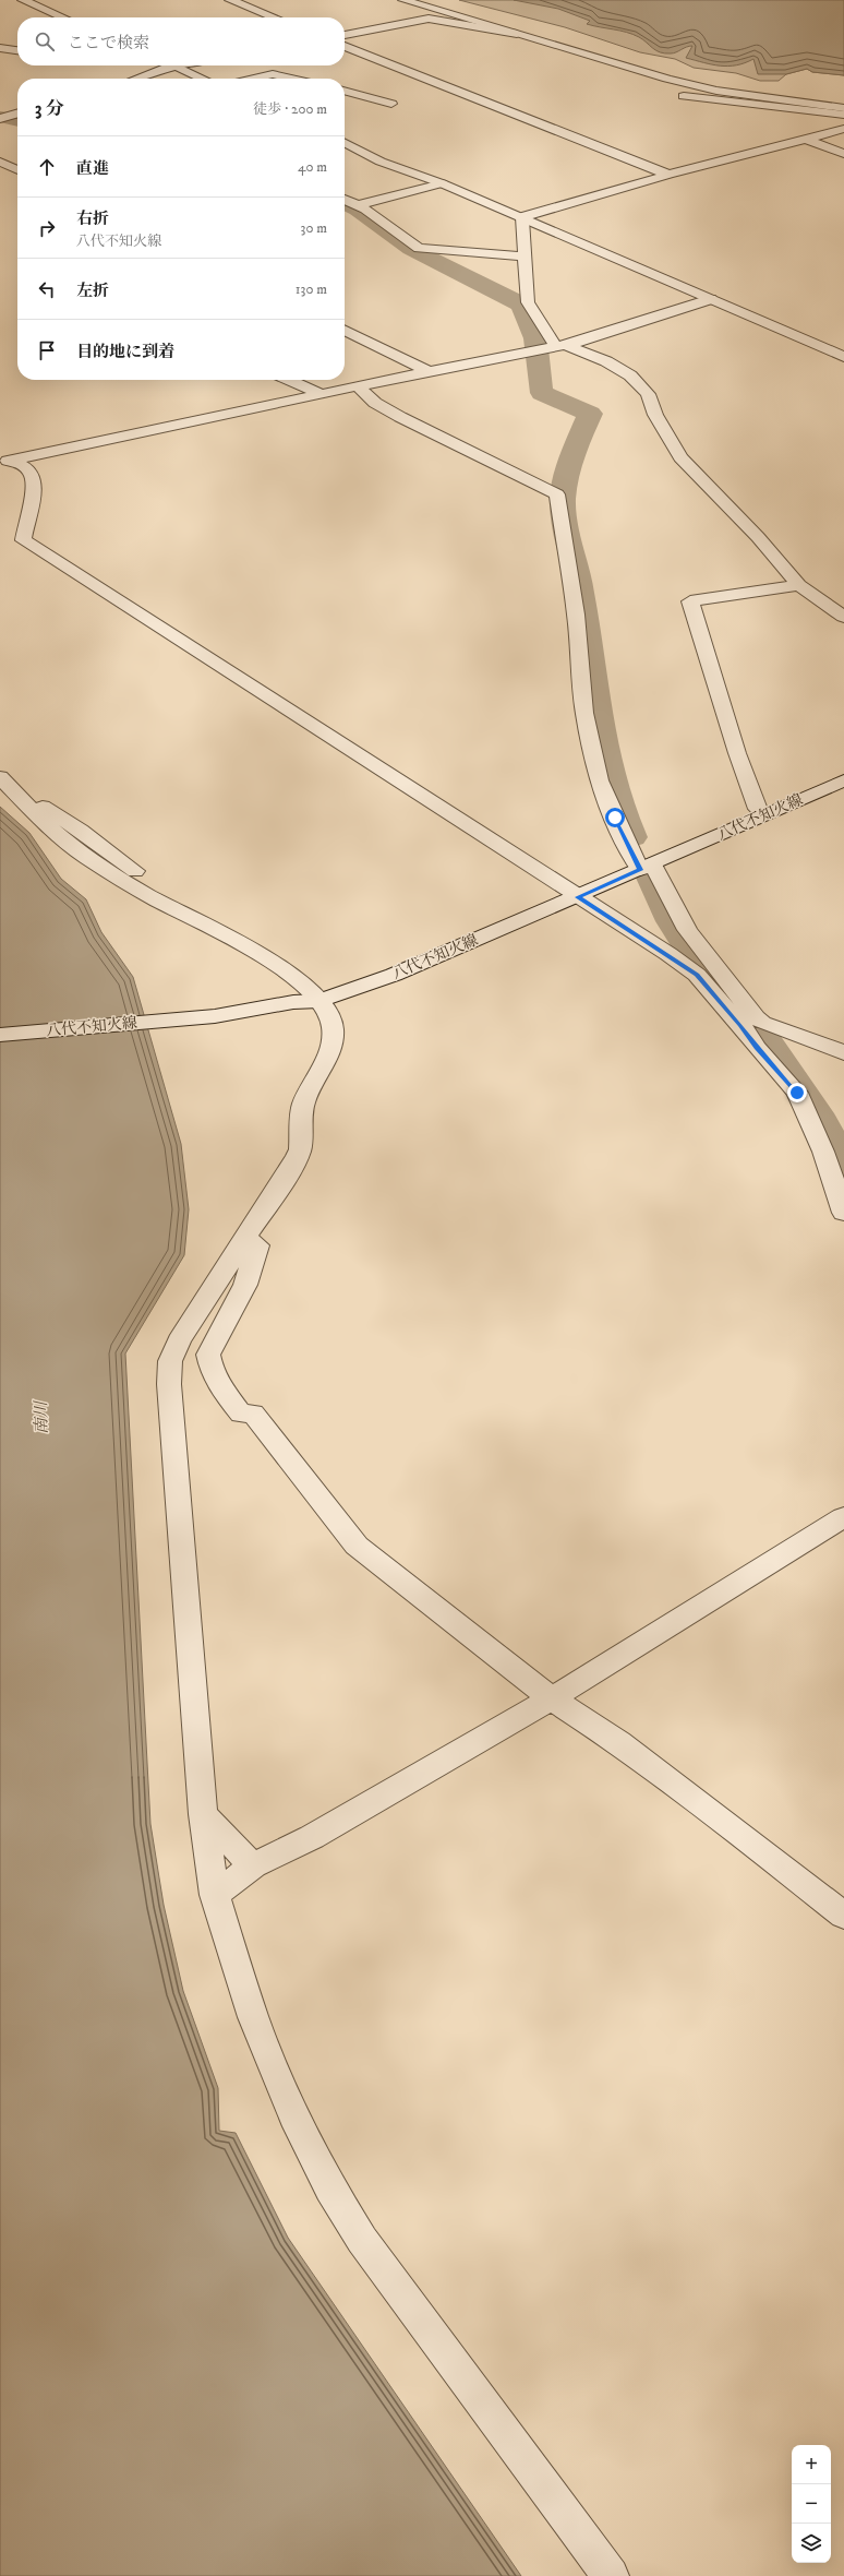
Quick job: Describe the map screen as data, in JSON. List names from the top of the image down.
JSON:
{
  "streets": {
    "street": ["八代不知火線"]
  },
  "water": ["南川"],
  "page": {
    "search": "ここで検索",
    "heading": ["3 分", "徒歩 · 200 m"],
    "list": [
      ["直進", "40 m"],
      ["右折", "八代不知火線", "30 m"],
      ["左折", "130 m"],
      "目的地に到着"
    ],
    "map_buttons": ["+", "−"]
  }
}
